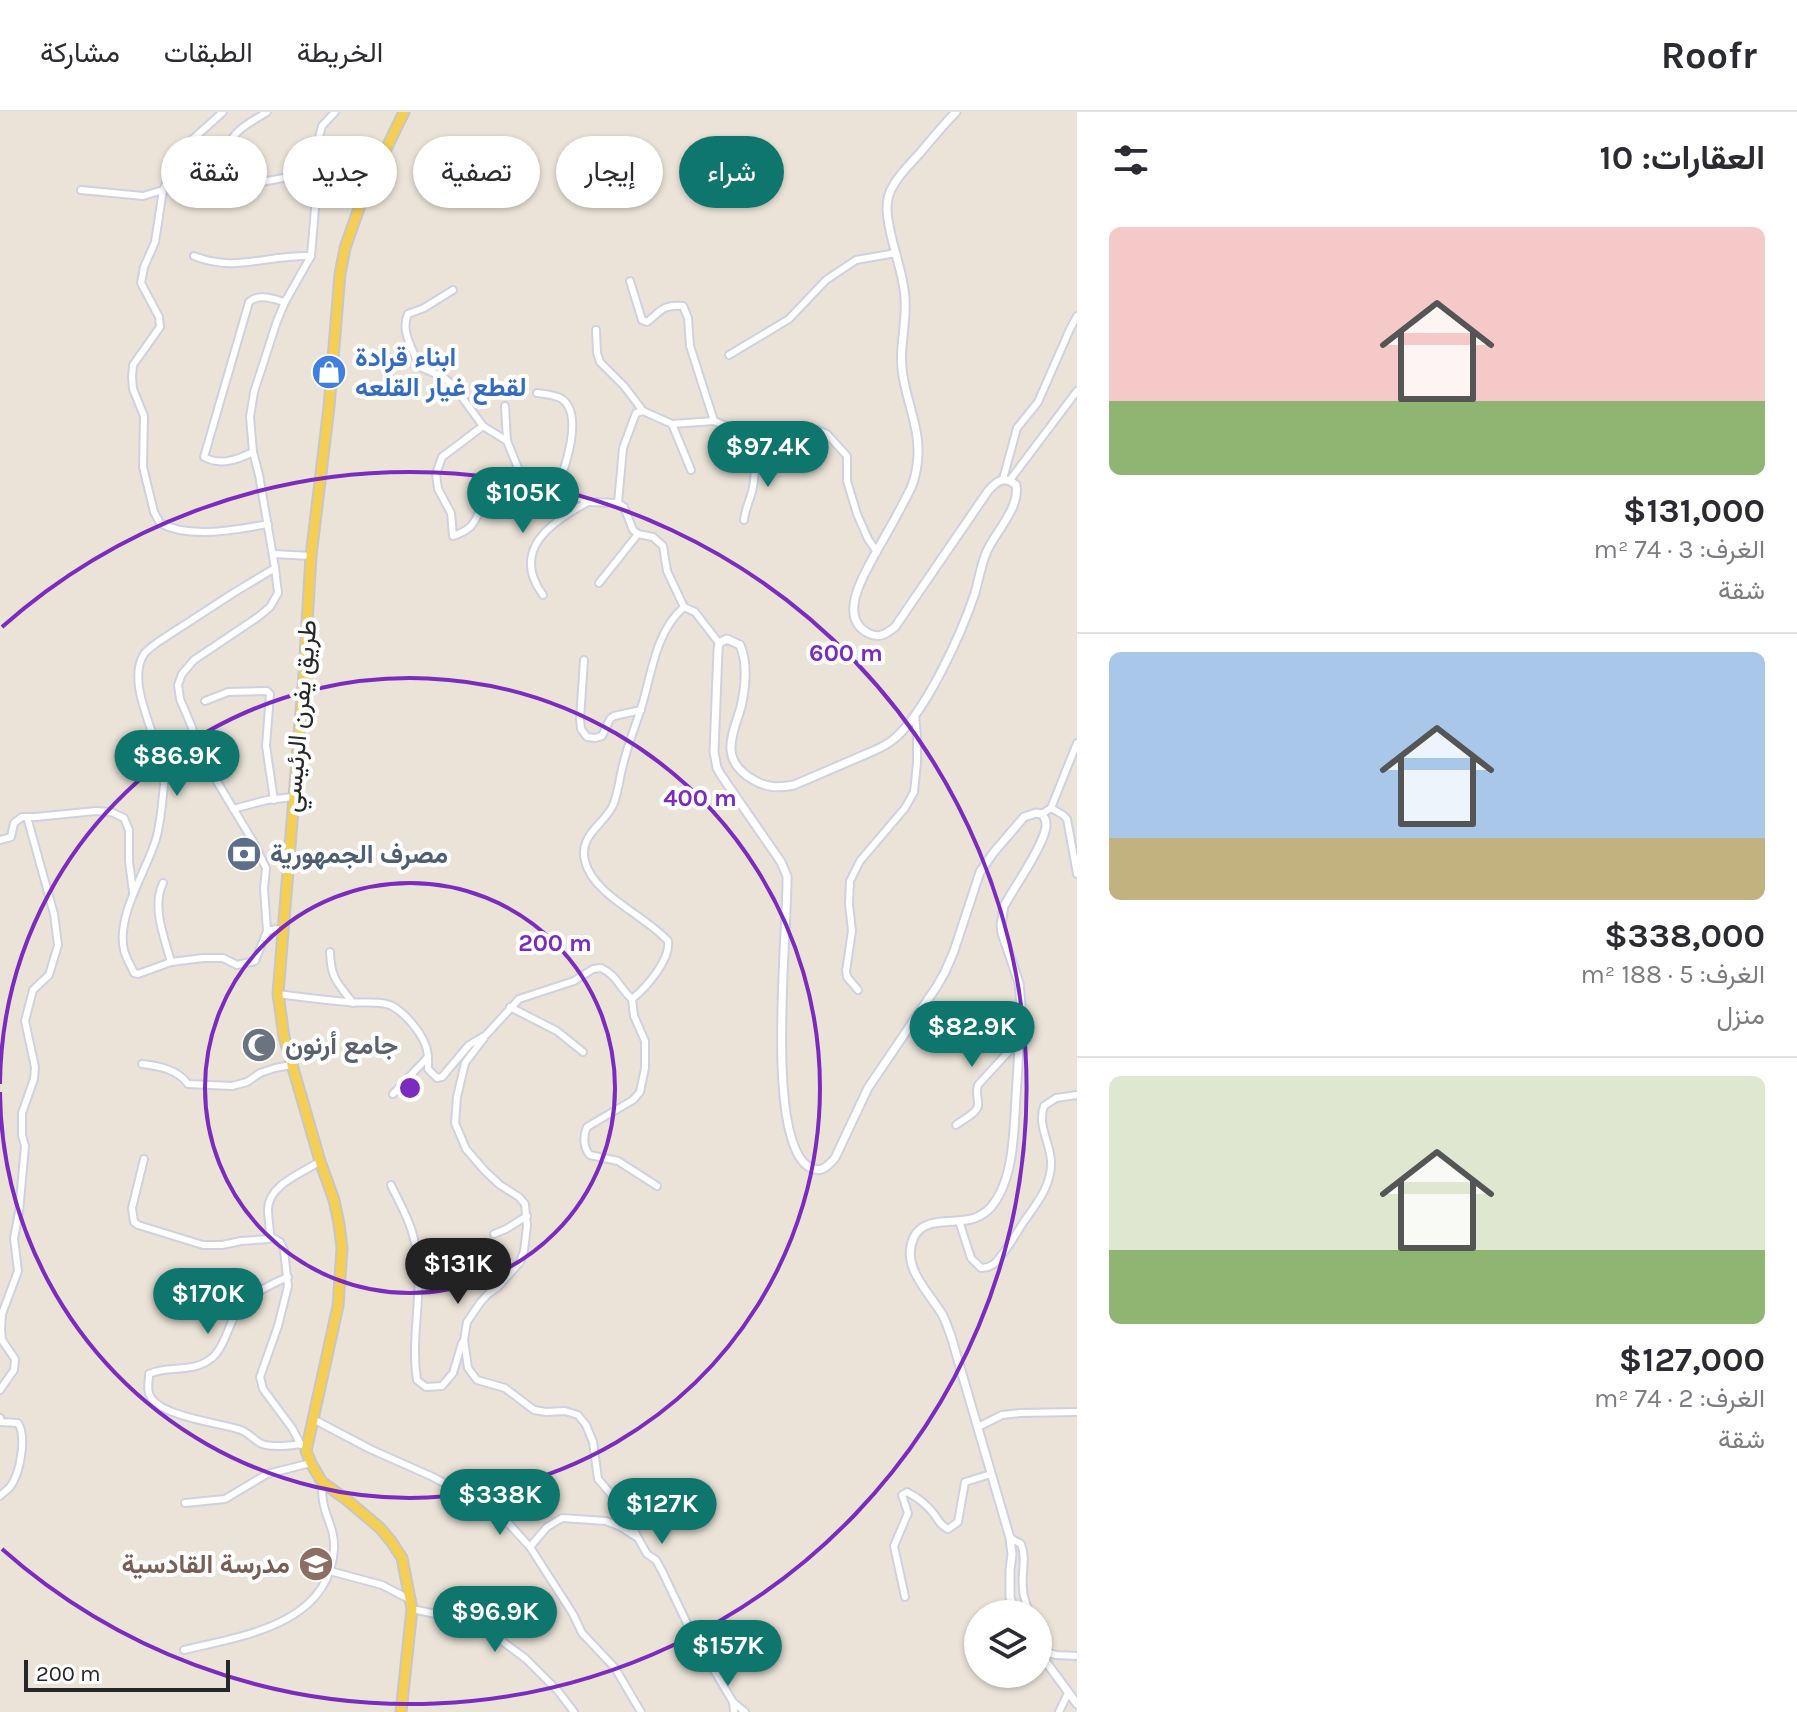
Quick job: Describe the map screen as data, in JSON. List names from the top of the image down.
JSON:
{
  "streets": {
    "main road": ["طريق يفرن الرئيسي"]
  },
  "places": {
    "shop": ["ابناء قرادة لقطع غيار القلعه"],
    "bank": ["مصرف الجمهورية"],
    "mosque": ["جامع أرنون"],
    "school or university": ["مدرسة القادسية"]
  },
  "scale_bar": "200 m",
  "page": {
    "header": "Roofr",
    "nav": ["الخريطة", "الطبقات", "مشاركة"],
    "heading": "العقارات: 10",
    "chip": [
      "شراء",
      "إيجار",
      "تصفية",
      "جديد",
      "شقة"
    ],
    "list": [
      {
        "name": "$131,000",
        "note": "الغرف: 3 · 74 m² · شقة"
      },
      {
        "name": "$338,000",
        "note": "الغرف: 5 · 188 m² · منزل"
      },
      {
        "name": "$127,000",
        "note": "الغرف: 2 · 74 m² · شقة"
      }
    ],
    "price": [
      "$97.4K",
      "$105K",
      "$86.9K",
      "$82.9K",
      "$131K",
      "$170K",
      "$338K",
      "$127K",
      "$96.9K",
      "$157K"
    ],
    "scale": "200 m"
  },
  "rings": ["600 m", "400 m", "200 m"]
}
